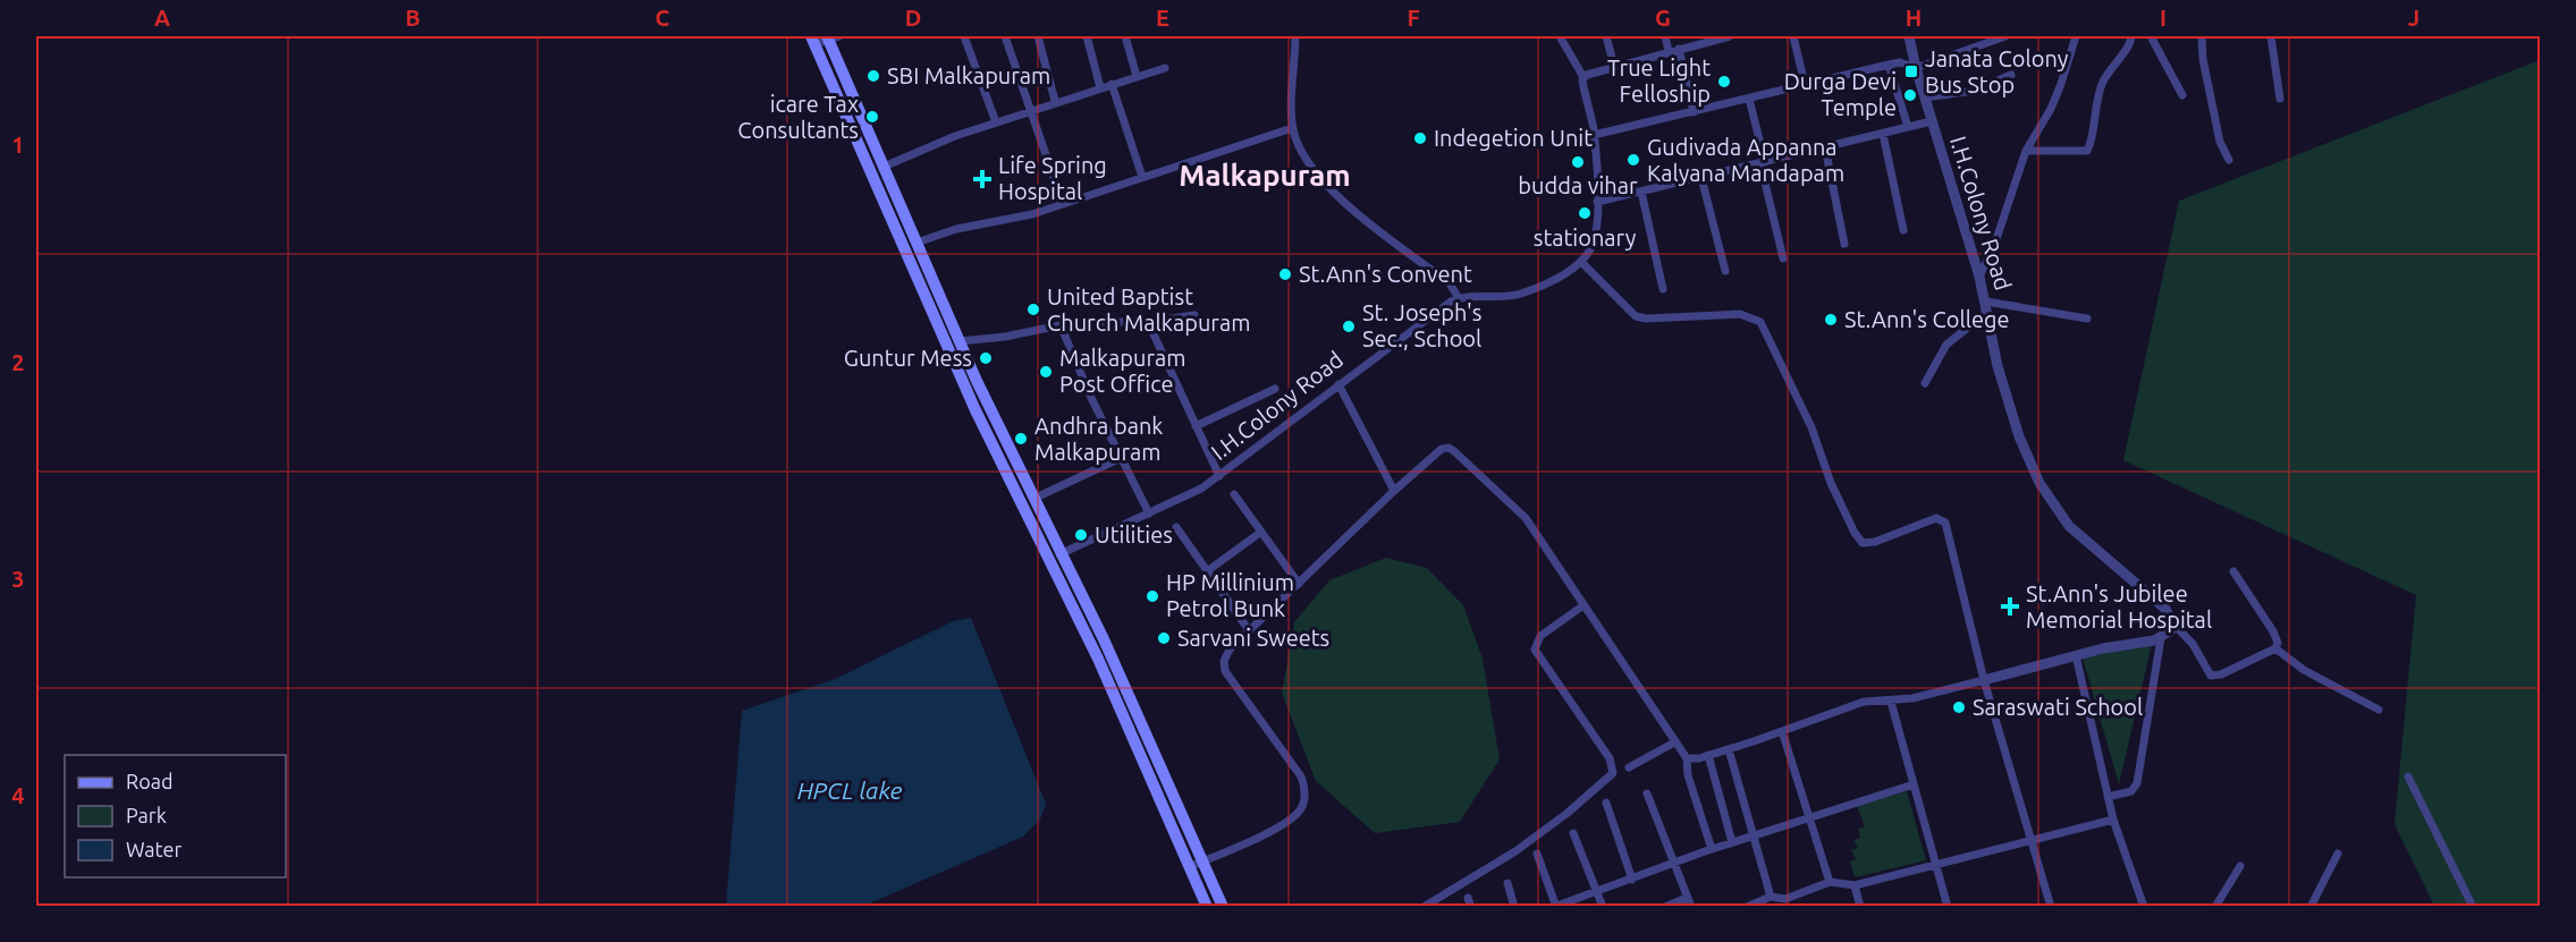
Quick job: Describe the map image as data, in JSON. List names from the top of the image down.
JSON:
{
  "streets": {
    "street": ["I.H.Colony Road"]
  },
  "districts": ["Malkapuram"],
  "water": ["HPCL lake"],
  "places": {
    "transit": ["Janata Colony Bus Stop"],
    "other": [
      "SBI Malkapuram",
      "True Light Felloship",
      "Durga Devi Temple",
      "icare Tax Consultants",
      "Indegetion Unit",
      "Gudivada Appanna Kalyana Mandapam",
      "budda vihar",
      "stationary",
      "St.Ann's Convent",
      "United Baptist Church Malkapuram",
      "St.Ann's College",
      "St. Joseph's Sec., School",
      "Guntur Mess",
      "Malkapuram Post Office",
      "Andhra bank Malkapuram",
      "Utilities",
      "HP Millinium Petrol Bunk",
      "Sarvani Sweets",
      "Saraswati School"
    ],
    "health": ["Life Spring Hospital", "St.Ann's Jubilee Memorial Hospital"]
  },
  "legend": ["Road", "Park", "Water"],
  "grid": {
    "columns": [
      "A",
      "B",
      "C",
      "D",
      "E",
      "F",
      "G",
      "H",
      "I",
      "J"
    ],
    "rows": [
      "1",
      "2",
      "3",
      "4"
    ]
  }
}
